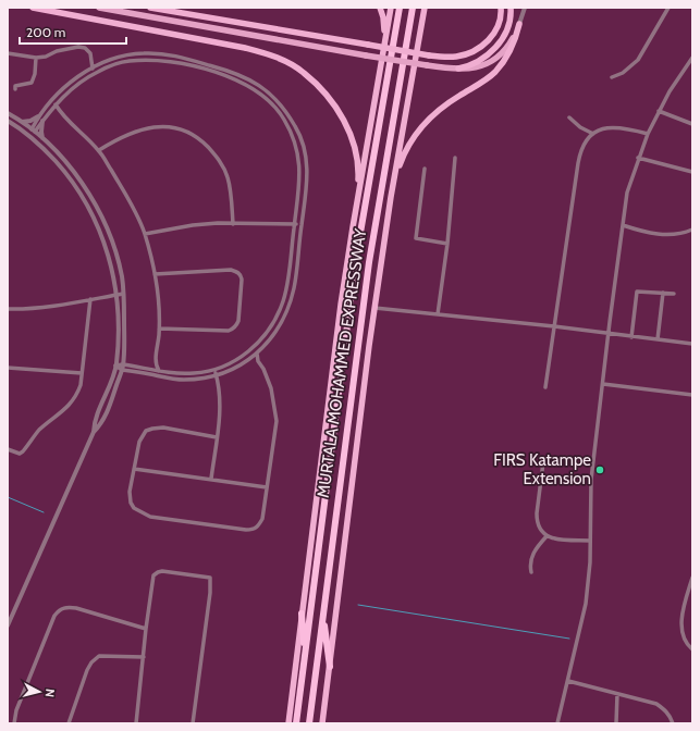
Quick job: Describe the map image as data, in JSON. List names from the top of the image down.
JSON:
{
  "streets": {
    "highway": ["MURTALA MOHAMMED EXPRESSWAY"]
  },
  "places": ["FIRS Katampe Extension"],
  "scale_bar": "200 m",
  "north": "right"
}
